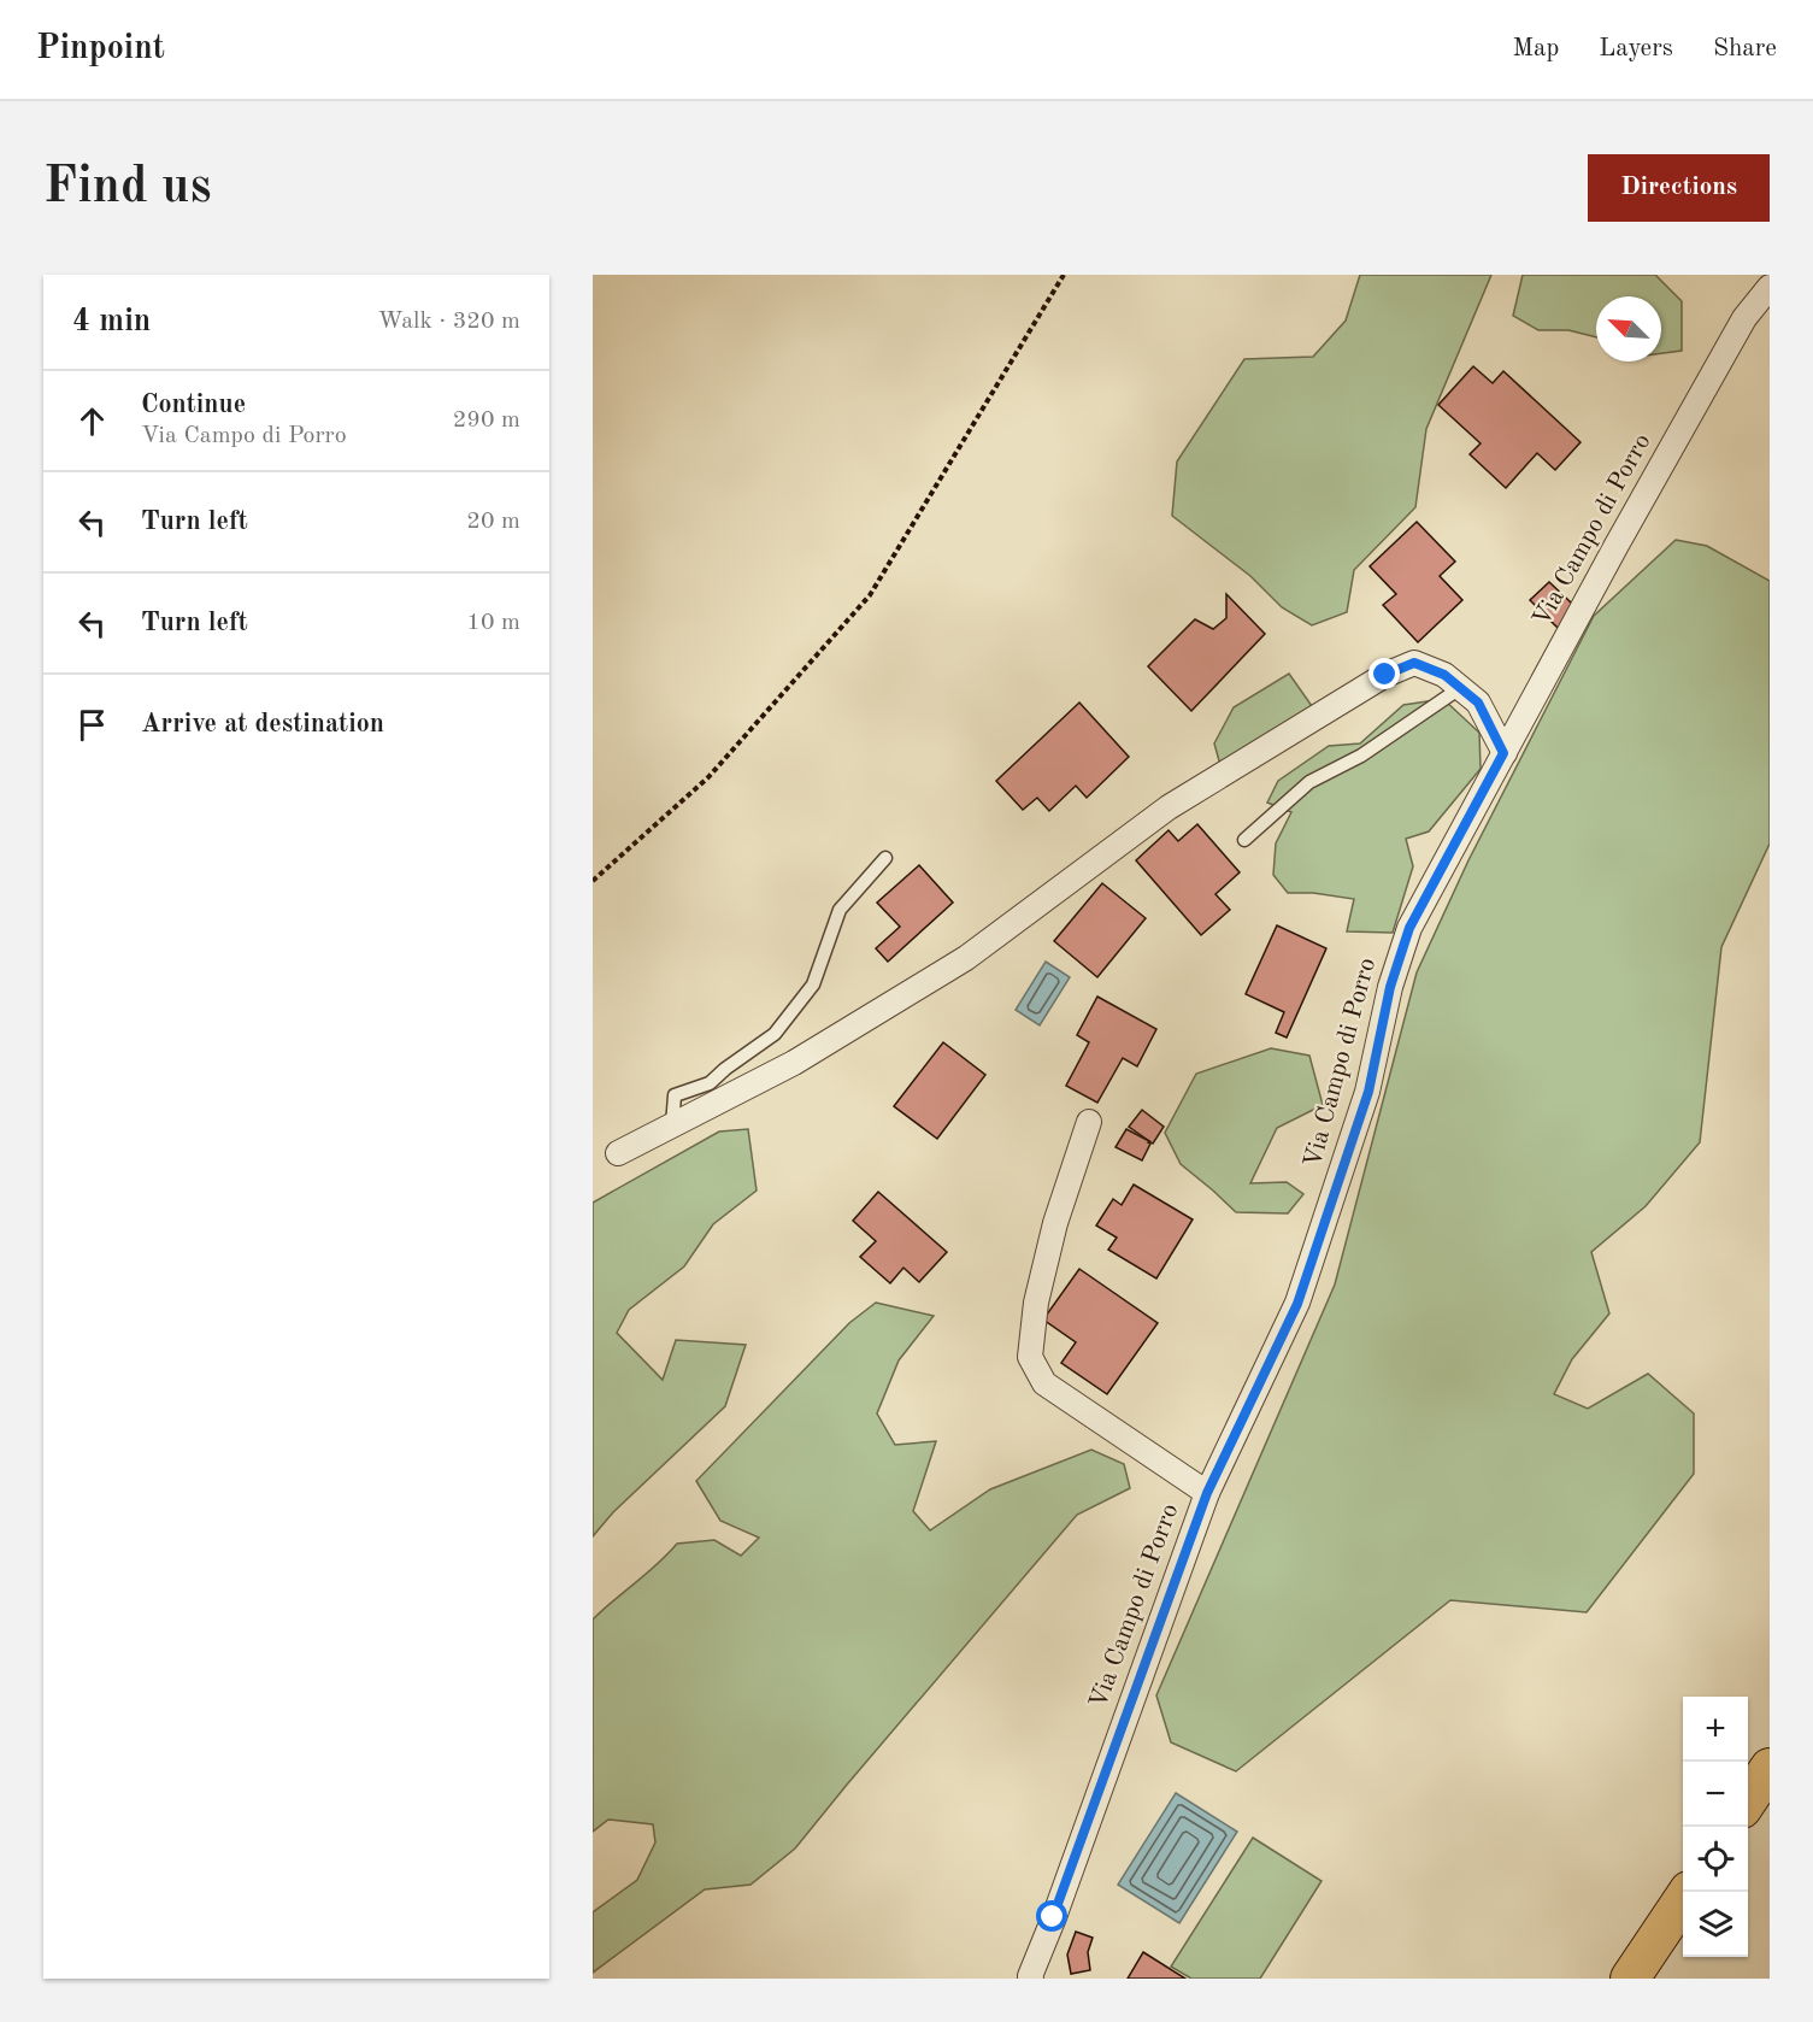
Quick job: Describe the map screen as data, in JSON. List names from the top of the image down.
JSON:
{
  "streets": {
    "street": ["Via Campo di Porro"]
  },
  "north": "top left",
  "page": {
    "header": "Pinpoint",
    "nav": ["Map", "Layers", "Share"],
    "buttons": "Directions",
    "title": "Find us",
    "heading": ["4 min", "Walk · 320 m"],
    "list": [
      ["Continue", "Via Campo di Porro", "290 m"],
      ["Turn left", "20 m"],
      ["Turn left", "10 m"],
      "Arrive at destination"
    ],
    "map_buttons": ["+", "−"]
  }
}
